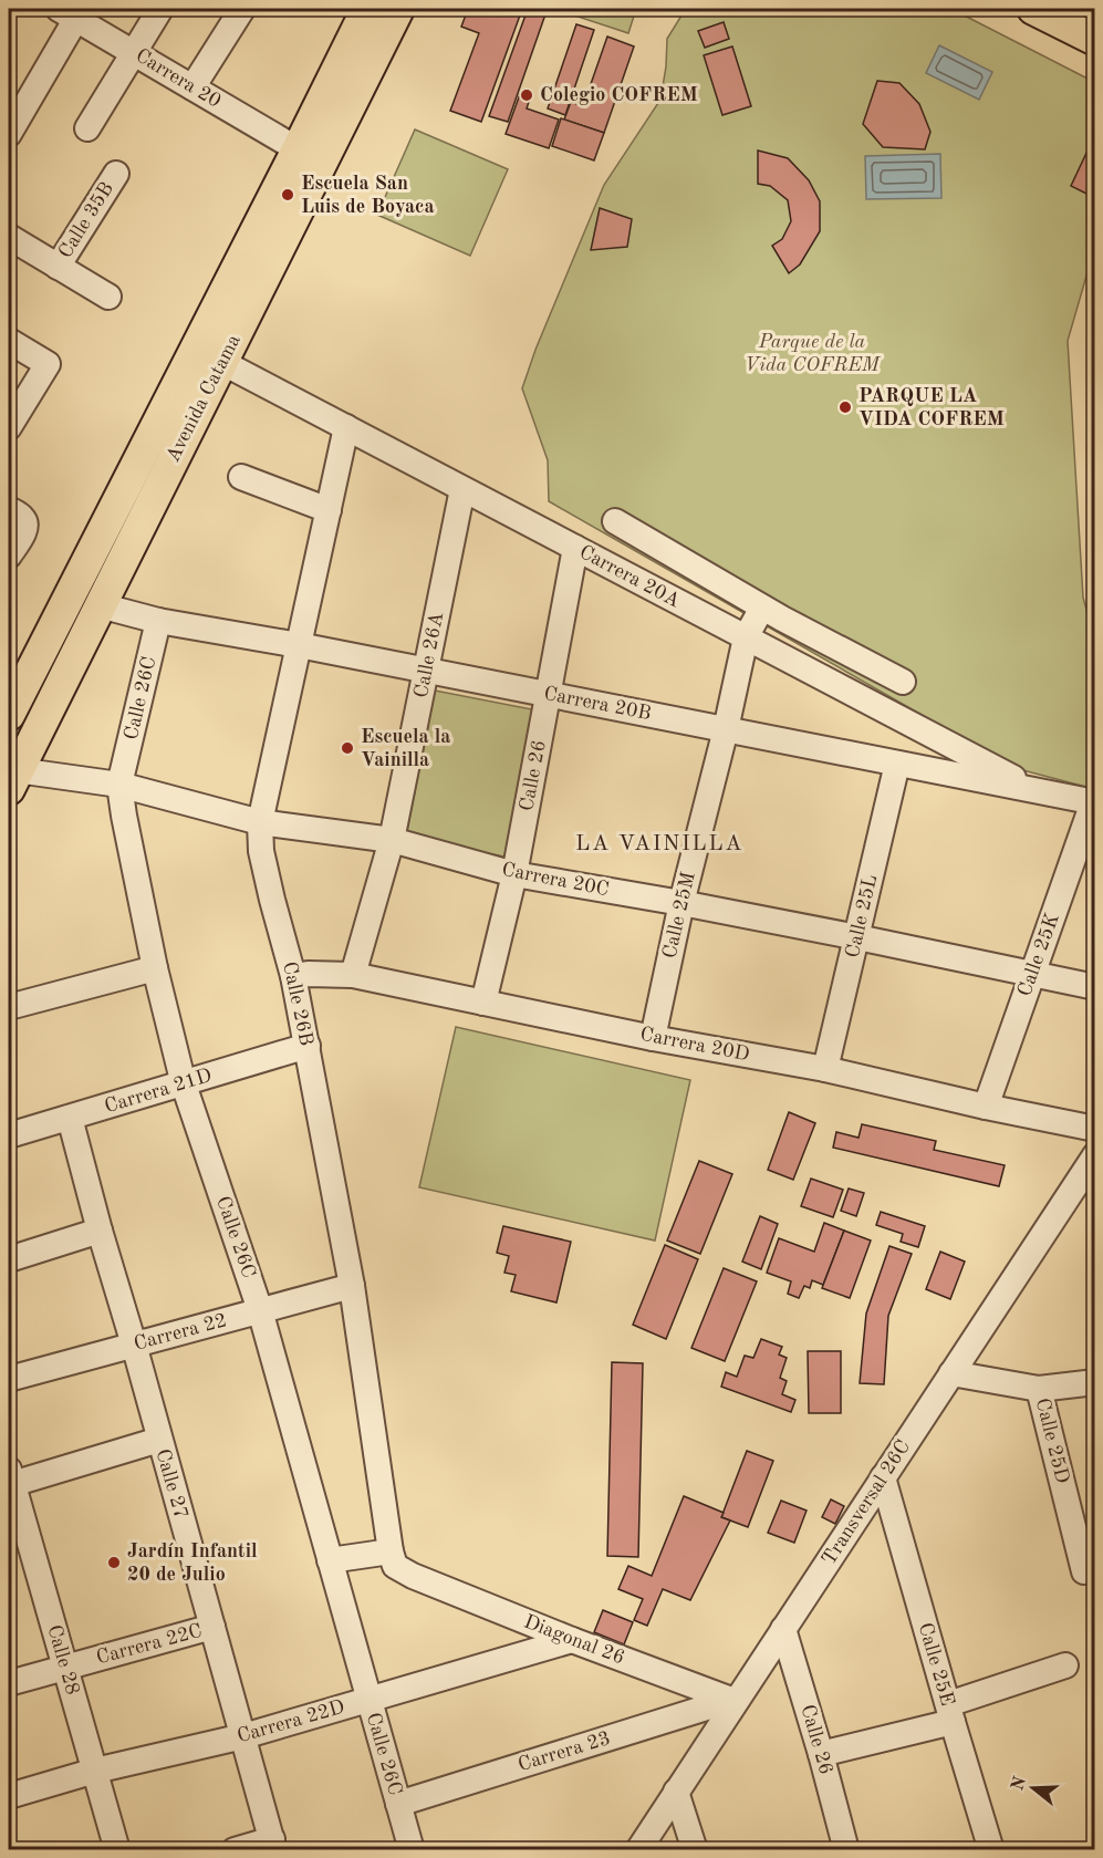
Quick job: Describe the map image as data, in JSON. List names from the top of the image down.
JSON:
{
  "streets": {
    "main road": ["Avenida Catama"],
    "street": [
      "Carrera 20",
      "Calle 35B",
      "Carrera 20A",
      "Calle 26A",
      "Calle 26C",
      "Carrera 20B",
      "Calle 26",
      "Carrera 20C",
      "Calle 25M",
      "Calle 25L",
      "Calle 25K",
      "Calle 26B",
      "Carrera 20D",
      "Carrera 21D",
      "Carrera 22",
      "Calle 25D",
      "Calle 27",
      "Transversal 26C",
      "Diagonal 26",
      "Carrera 22C",
      "Calle 28",
      "Calle 25E",
      "Carrera 22D",
      "Carrera 23"
    ]
  },
  "crossings": [
    ["Carrera 20", "Avenida Catama"],
    ["Avenida Catama", "Carrera 20A"],
    ["Avenida Catama", "Carrera 20B"],
    ["Avenida Catama", "Carrera 20C"],
    ["Carrera 20A", "Calle 26A"],
    ["Carrera 20A", "Carrera 20B"],
    ["Carrera 20A", "Calle 26"],
    ["Carrera 20A", "Calle 25M"],
    ["Carrera 20A", "Calle 26B"],
    ["Calle 26A", "Carrera 20B"],
    ["Calle 26A", "Carrera 20C"],
    ["Calle 26A", "Carrera 20D"],
    ["Calle 26C", "Carrera 20B"],
    ["Calle 26C", "Carrera 20C"],
    ["Calle 26C", "Carrera 21D"],
    ["Calle 26C", "Carrera 22"],
    ["Calle 26C", "Carrera 22D"],
    ["Calle 26C", "Carrera 23"],
    ["Carrera 20B", "Calle 26"],
    ["Carrera 20B", "Calle 25M"],
    ["Carrera 20B", "Calle 25L"],
    ["Carrera 20B", "Calle 25K"],
    ["Carrera 20B", "Calle 26B"],
    ["Calle 26", "Carrera 20C"],
    ["Calle 26", "Carrera 20D"],
    ["Calle 26", "Transversal 26C"],
    ["Carrera 20C", "Calle 25M"],
    ["Carrera 20C", "Calle 25L"],
    ["Carrera 20C", "Calle 25K"],
    ["Carrera 20C", "Calle 26B"],
    ["Calle 25M", "Carrera 20D"],
    ["Calle 25L", "Carrera 20D"],
    ["Calle 25K", "Carrera 20D"],
    ["Calle 26B", "Carrera 20D"],
    ["Calle 26B", "Carrera 21D"],
    ["Calle 26B", "Carrera 22"],
    ["Calle 26B", "Diagonal 26"],
    ["Carrera 21D", "Calle 27"],
    ["Carrera 22", "Calle 27"],
    ["Calle 27", "Carrera 22C"],
    ["Calle 27", "Carrera 22D"],
    ["Transversal 26C", "Diagonal 26"],
    ["Transversal 26C", "Calle 25E"],
    ["Transversal 26C", "Carrera 23"],
    ["Diagonal 26", "Carrera 22D"],
    ["Diagonal 26", "Carrera 23"],
    ["Carrera 22C", "Calle 28"],
    ["Calle 28", "Carrera 22D"]
  ],
  "districts": ["LA VAINILLA"],
  "parks": ["Parque de la Vida COFREM"],
  "places": [
    "Colegio COFREM",
    "Escuela San Luis de Boyaca",
    "PARQUE LA VIDA COFREM",
    "Escuela la Vainilla",
    "Jardín Infantil 20 de Julio"
  ],
  "north": "left"
}
